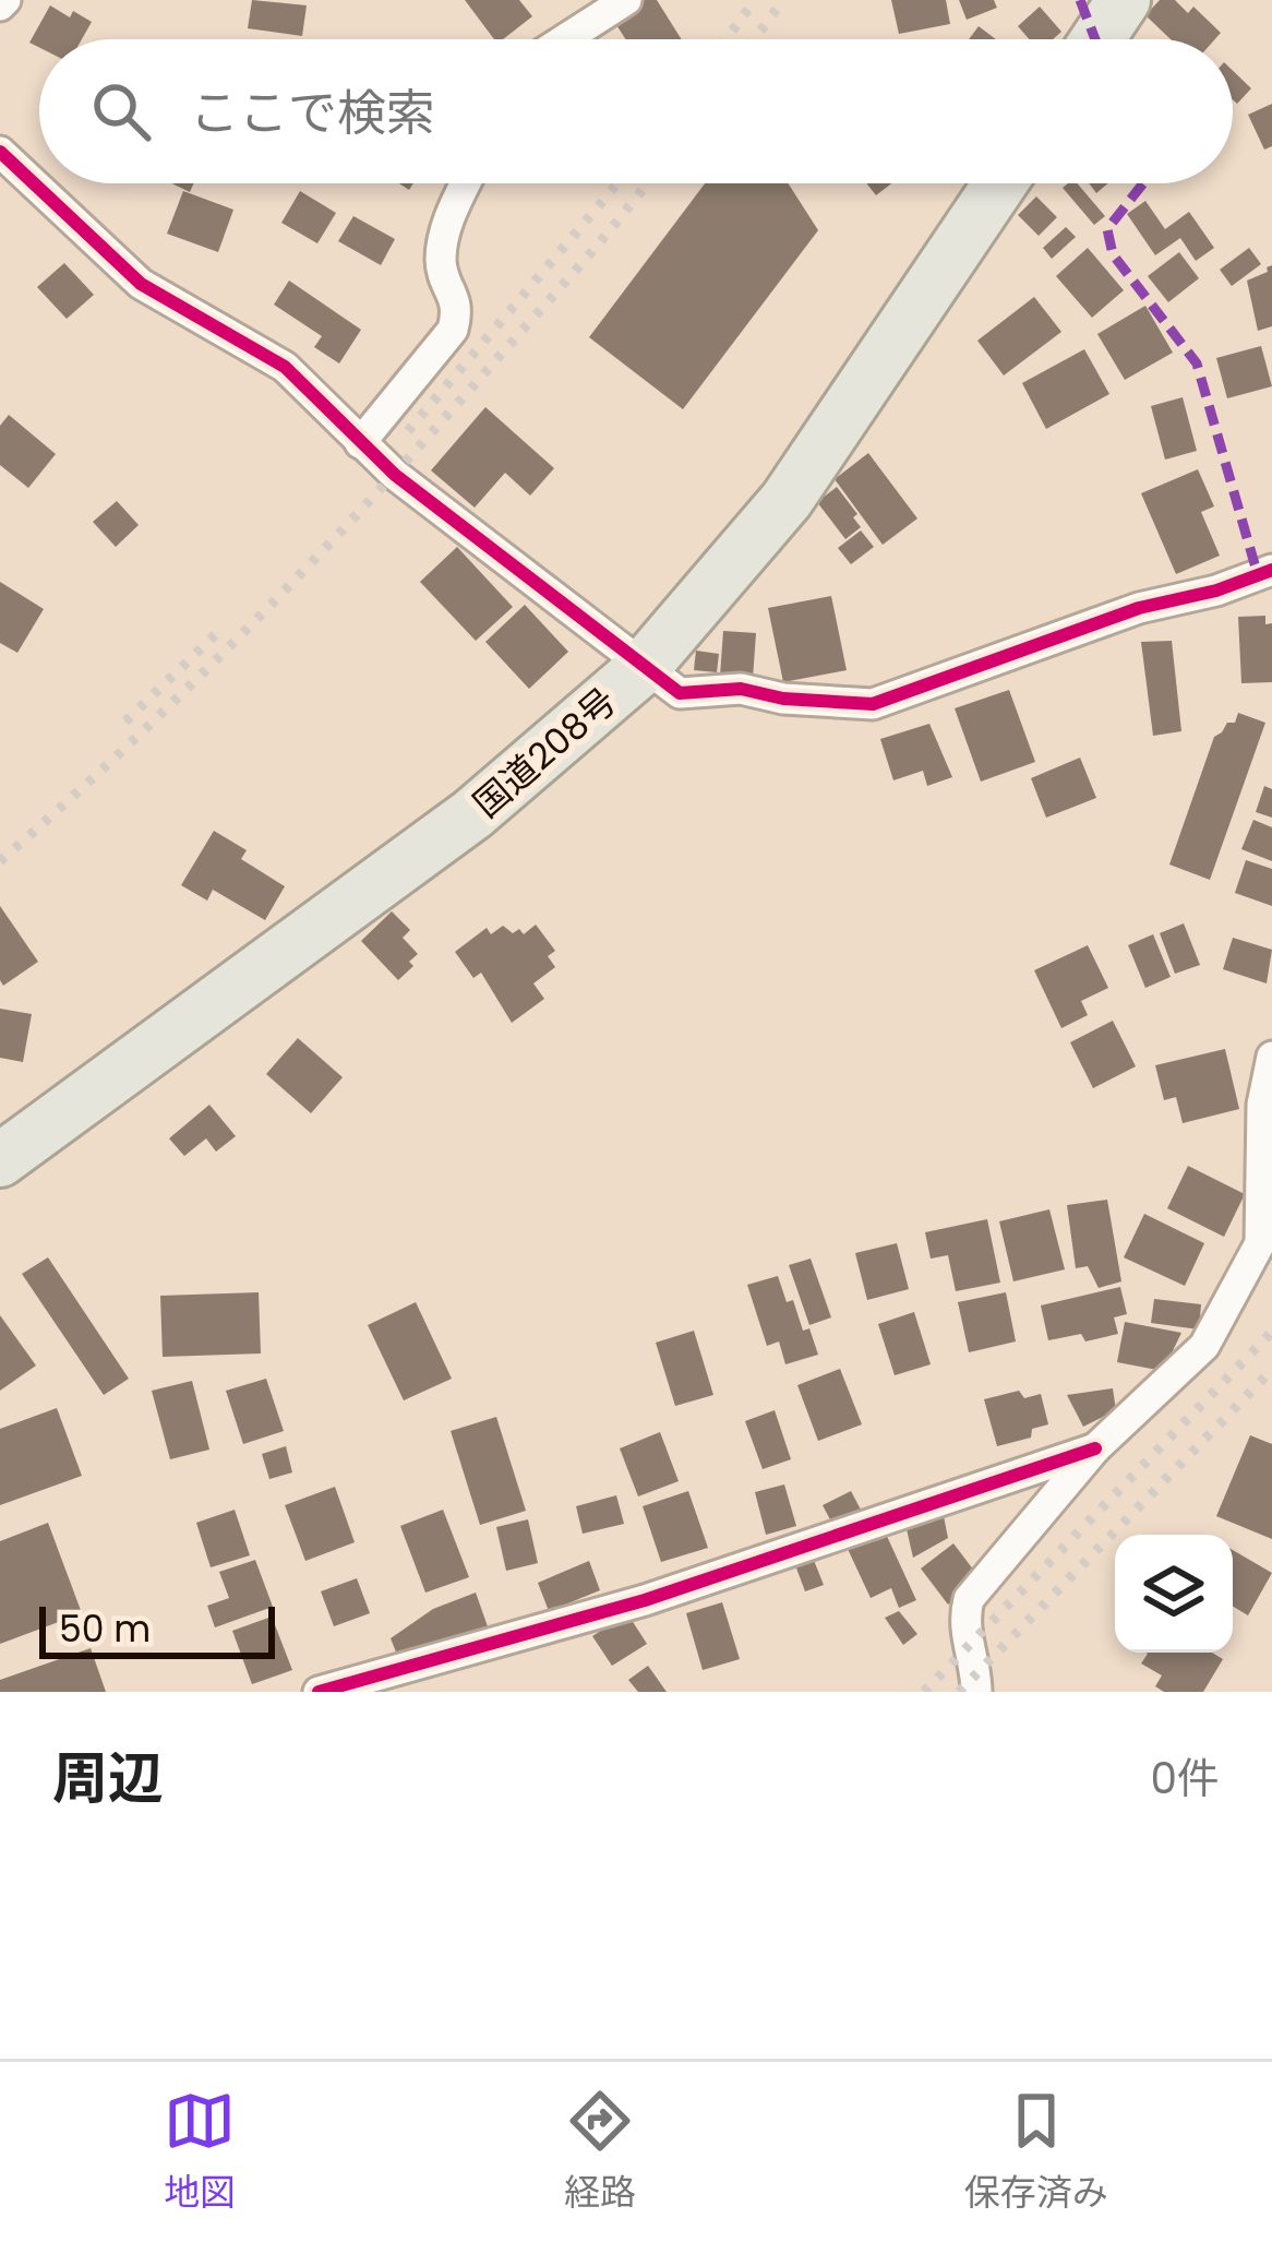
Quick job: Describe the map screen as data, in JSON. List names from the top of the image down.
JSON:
{
  "streets": {
    "highway": ["国道208号"]
  },
  "scale_bar": "50 m",
  "page": {
    "search": "ここで検索",
    "scale": "50 m",
    "heading": ["周辺", "0件"],
    "nav": ["地図", "経路", "保存済み"]
  }
}
